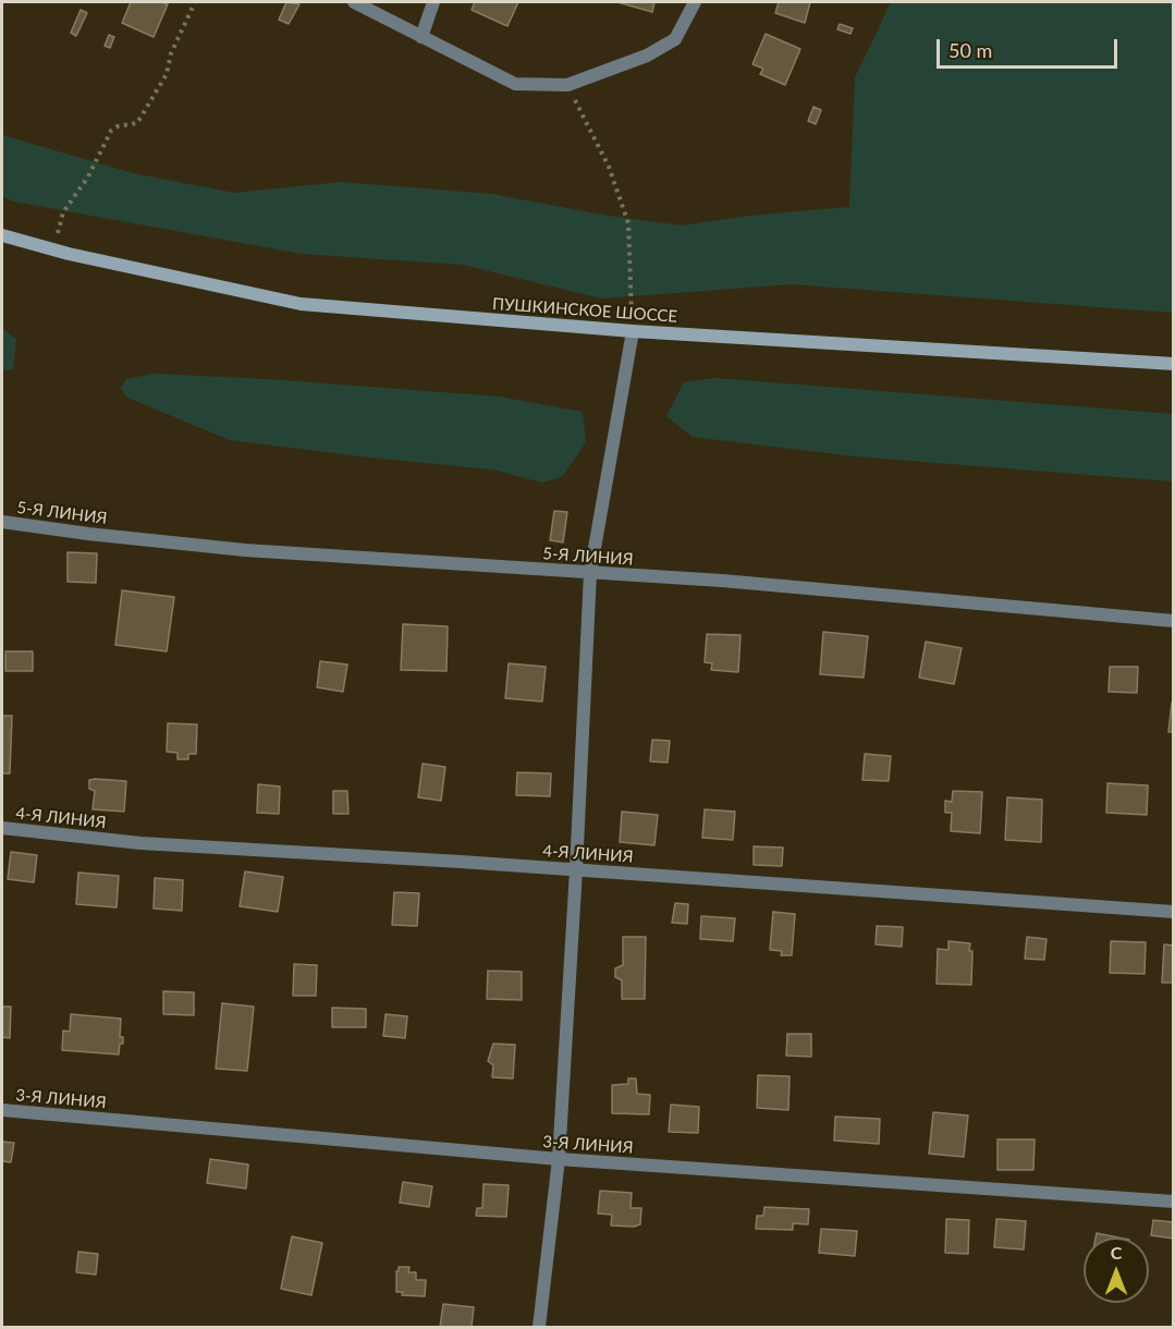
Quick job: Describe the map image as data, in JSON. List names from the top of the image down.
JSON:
{
  "streets": {
    "main road": ["ПУШКИНСКОЕ ШОССЕ"],
    "street": ["5-Я ЛИНИЯ", "4-Я ЛИНИЯ", "3-Я ЛИНИЯ"]
  },
  "scale_bar": "50 m",
  "north": "top"
}
